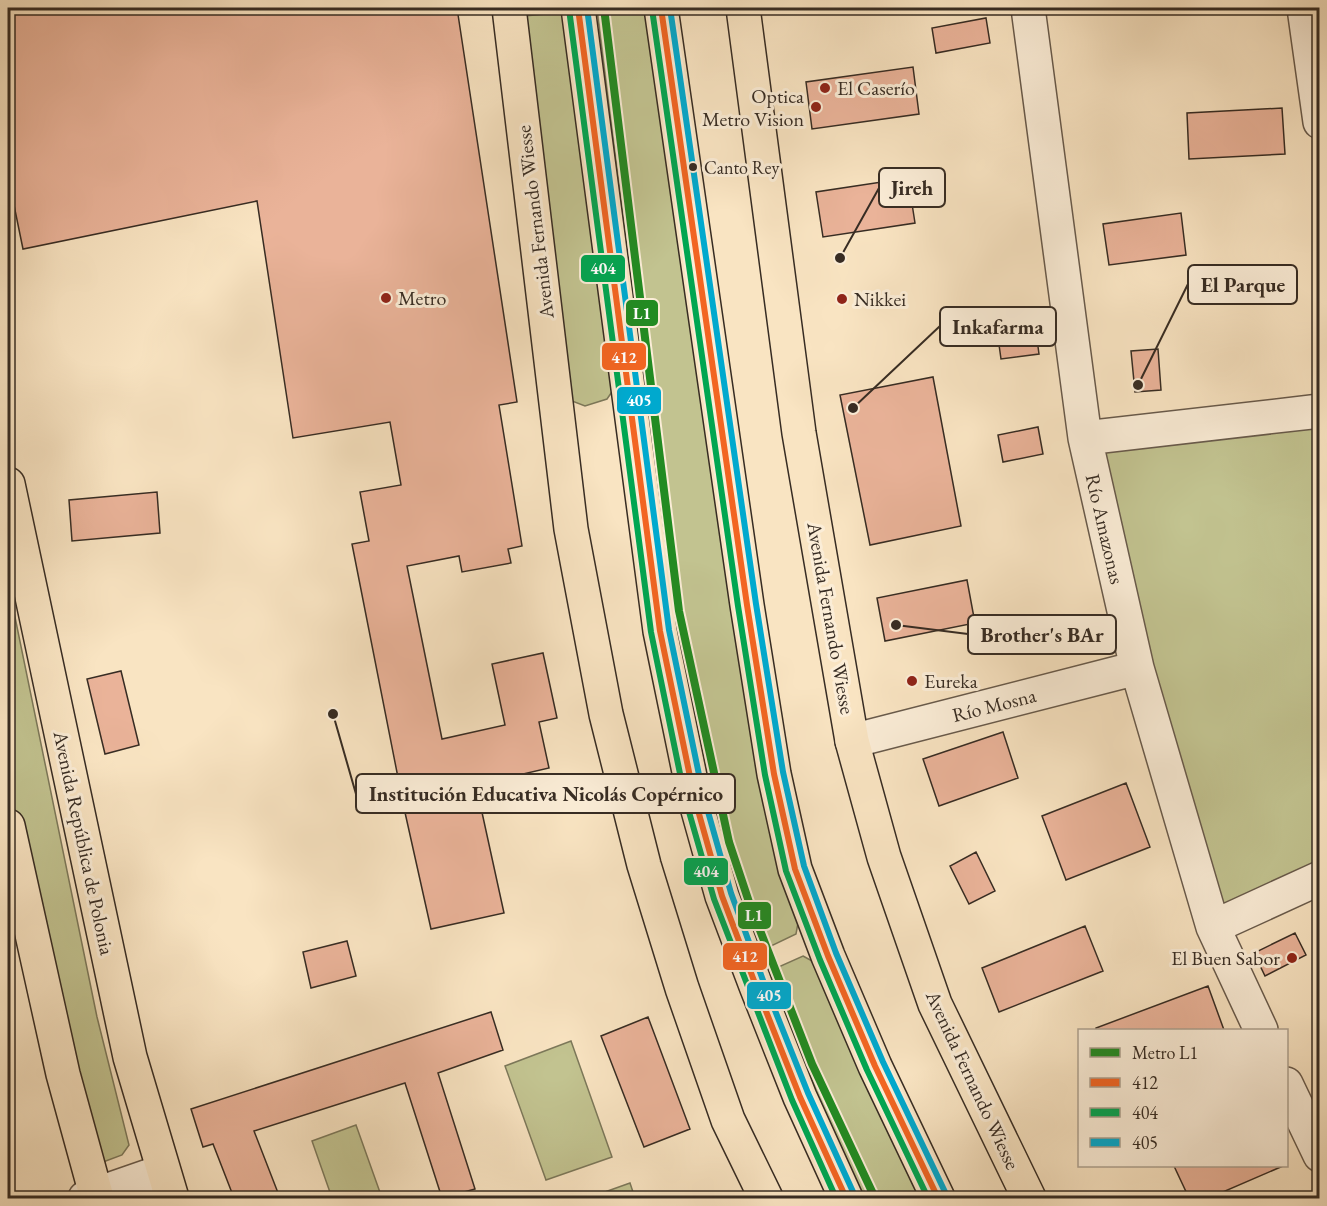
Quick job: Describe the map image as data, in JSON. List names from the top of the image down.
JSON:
{
  "streets": {
    "main road": ["Avenida Fernando Wiesse", "Avenida República de Polonia"],
    "street": ["Río Amazonas", "Río Mosna"]
  },
  "crossings": [
    ["Avenida Fernando Wiesse", "Río Mosna"],
    ["Río Amazonas", "Río Mosna"]
  ],
  "places": [
    "El Caserío",
    "Optica Metro Vision",
    "Canto Rey",
    "Jireh",
    "Metro",
    "Nikkei",
    "El Parque",
    "Inkafarma",
    "Brother's BAr",
    "Eureka",
    "Institución Educativa Nicolás Copérnico",
    "El Buen Sabor"
  ],
  "lines": [
    "metro line L1",
    "transit line 412",
    "transit line 405",
    "transit line 404"
  ],
  "legend": [
    "Metro L1",
    "412",
    "404",
    "405"
  ]
}
